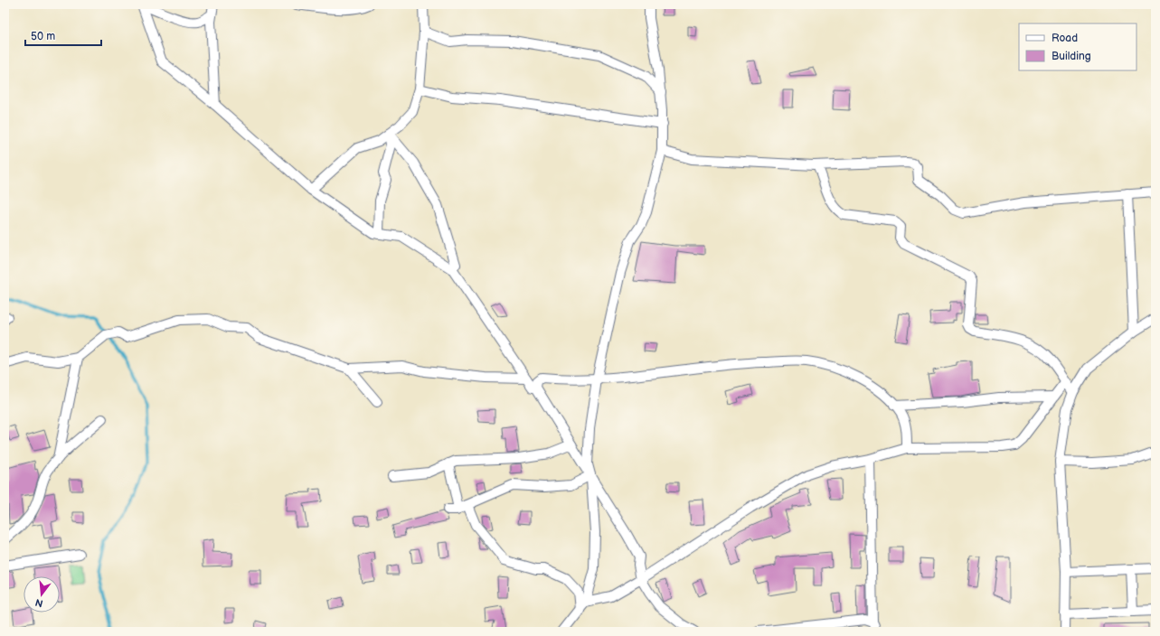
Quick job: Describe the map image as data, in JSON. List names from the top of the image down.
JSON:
{
  "legend": ["Road", "Building"],
  "scale_bar": "50 m",
  "north": "bottom"
}
